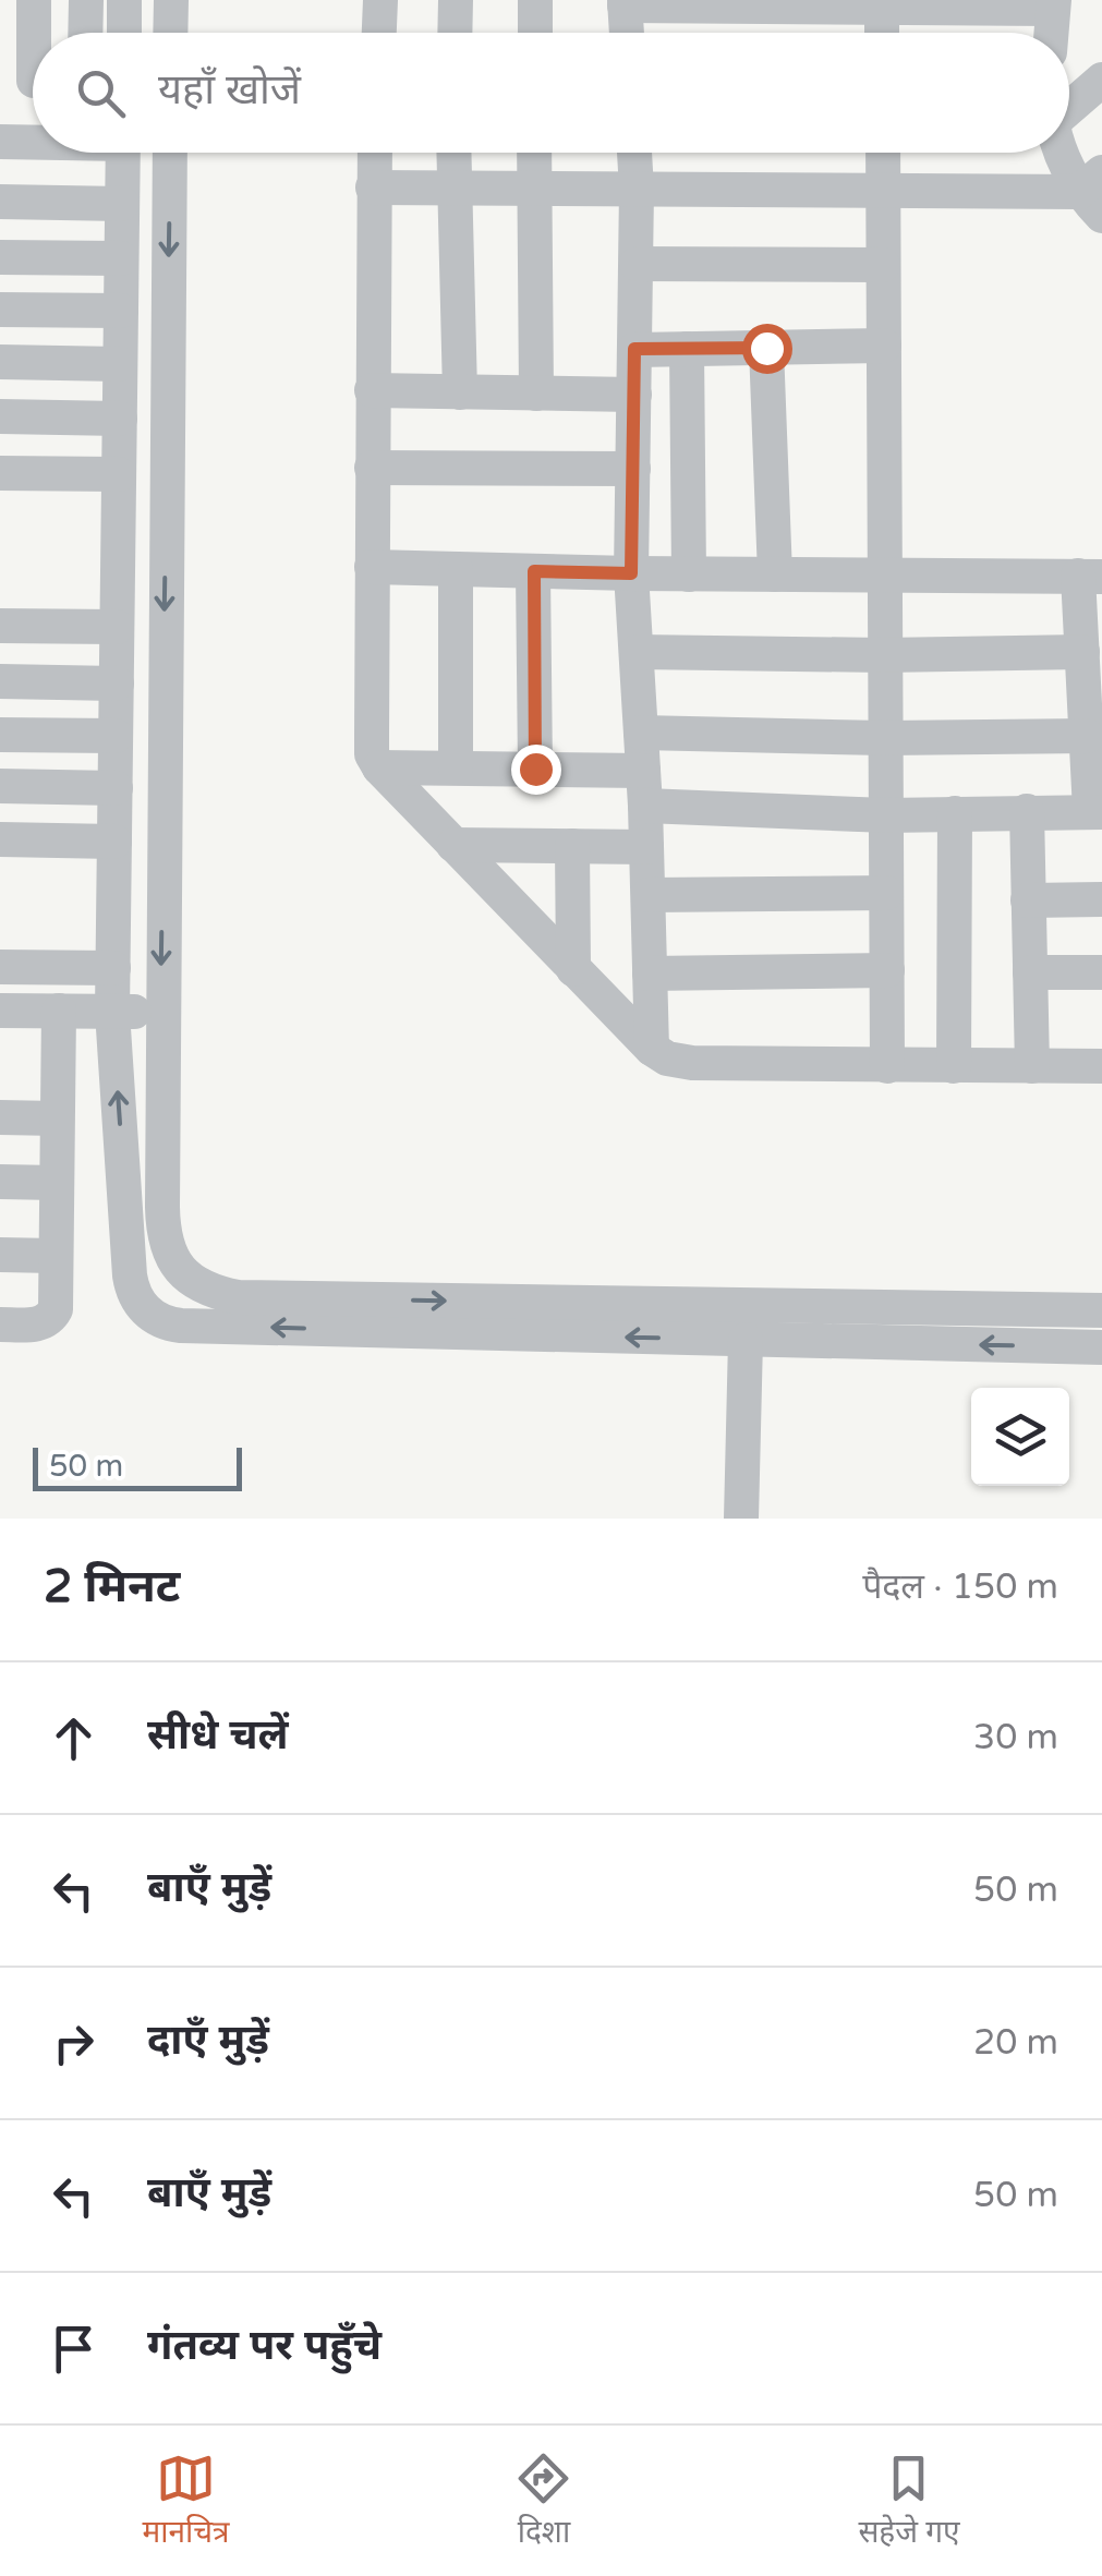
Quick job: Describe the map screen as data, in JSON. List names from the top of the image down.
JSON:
{
  "scale_bar": "50 m",
  "page": {
    "search": "यहाँ खोजें",
    "scale": "50 m",
    "heading": ["2 मिनट", "पैदल · 150 m"],
    "list": [
      ["सीधे चलें", "30 m"],
      ["बाएँ मुड़ें", "50 m"],
      ["दाएँ मुड़ें", "20 m"],
      ["बाएँ मुड़ें", "50 m"],
      "गंतव्य पर पहुँचे"
    ],
    "nav": ["मानचित्र", "दिशा", "सहेजे गए"]
  }
}
